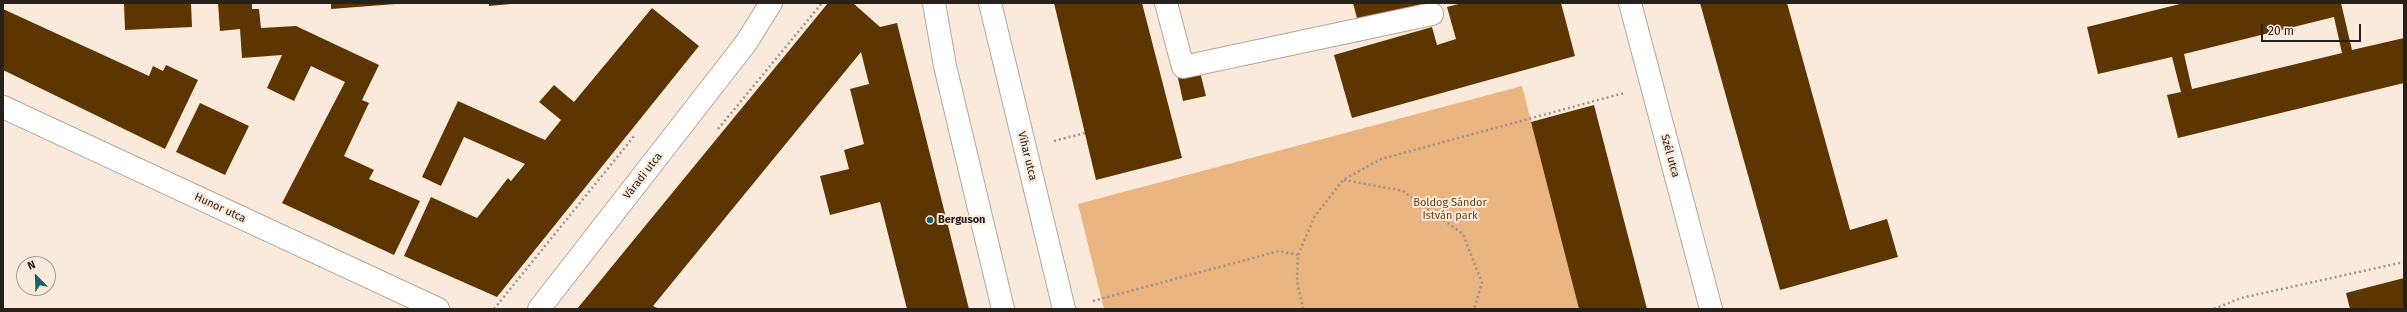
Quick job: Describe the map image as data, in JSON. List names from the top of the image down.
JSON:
{
  "streets": {
    "street": [
      "Vihar utca",
      "Szél utca",
      "Váradi utca",
      "Hunor utca"
    ]
  },
  "parks": ["Boldog Sándor István park"],
  "places": ["Berguson"],
  "scale_bar": "20 m",
  "north": "top left"
}
